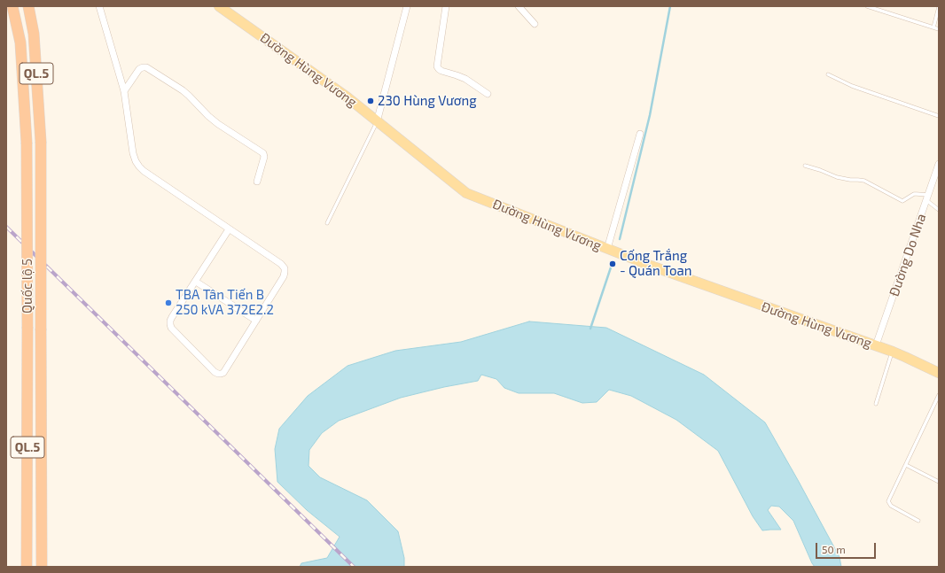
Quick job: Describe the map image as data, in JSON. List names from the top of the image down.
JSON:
{
  "streets": {
    "highway": ["QL.5", "Quốc lộ 5"],
    "main road": ["Đường Hùng Vương"],
    "street": ["Đường Do Nha"]
  },
  "crossings": [
    ["Đường Hùng Vương", "Đường Do Nha"]
  ],
  "places": ["230 Hùng Vương", "Cống Trắng - Quán Toan", "TBA Tân Tiến B 250 kVA 372E2.2"],
  "scale_bar": "50 m"
}
